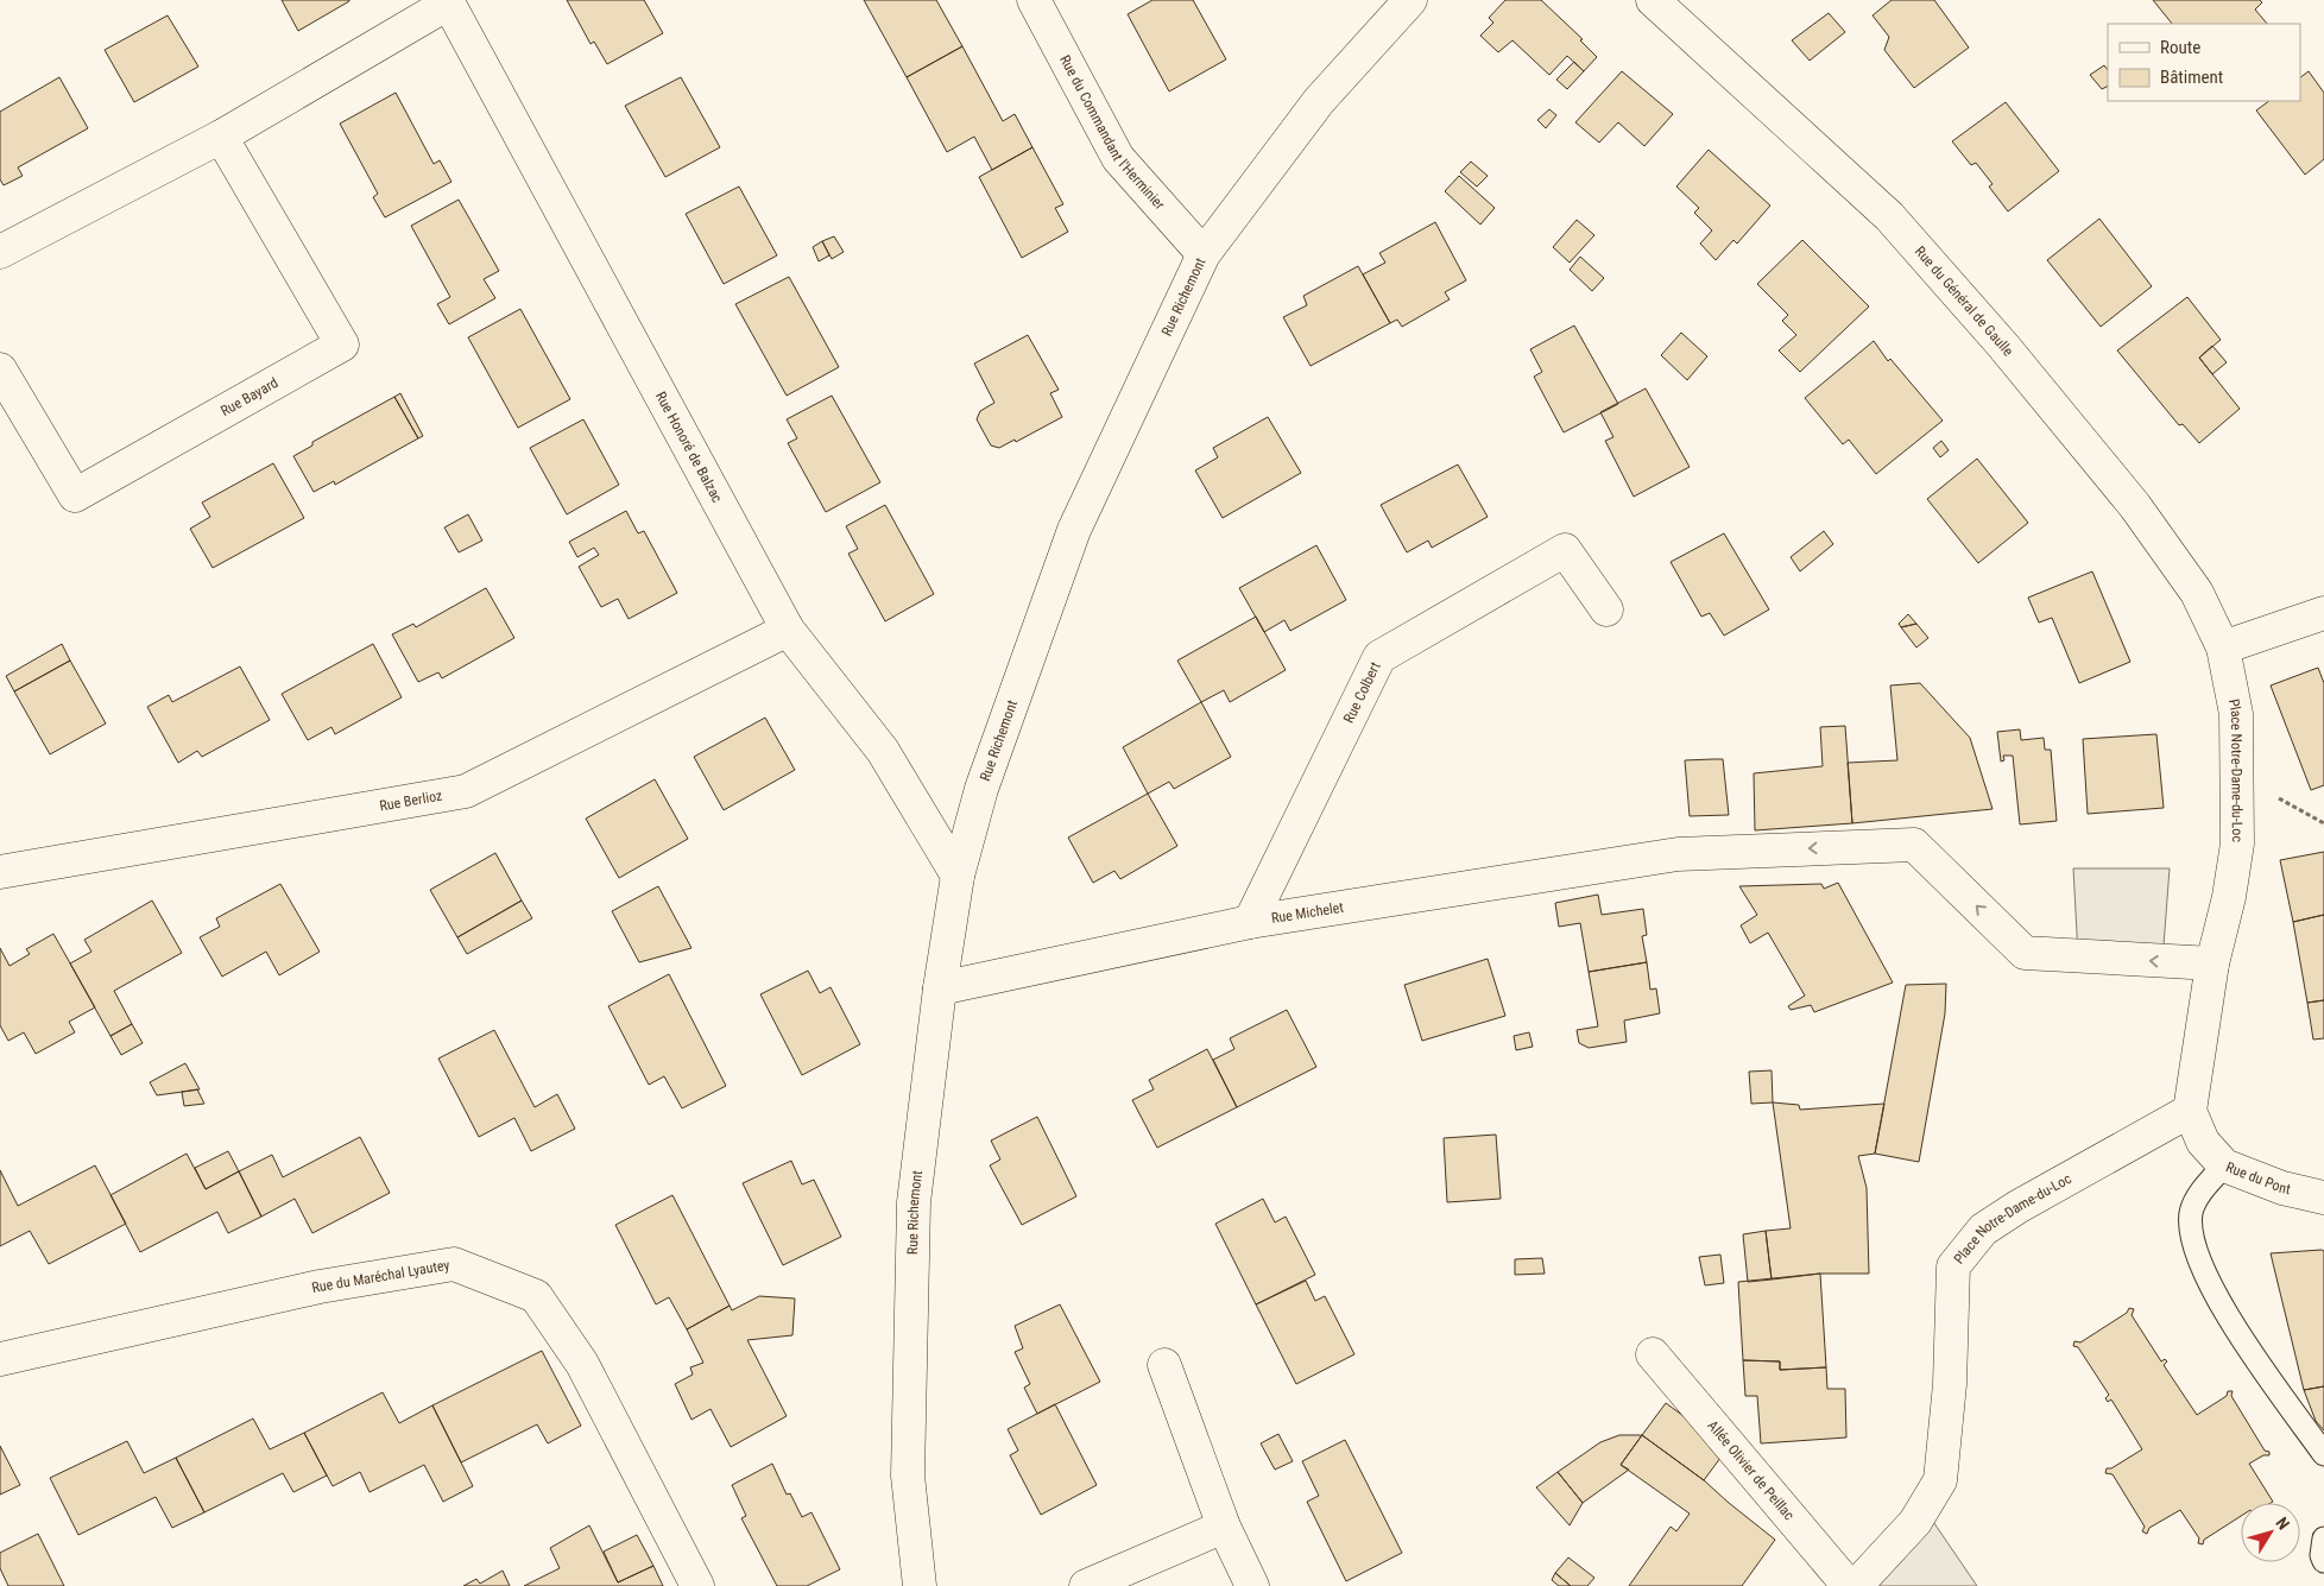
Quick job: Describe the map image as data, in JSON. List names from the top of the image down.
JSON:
{
  "streets": {
    "street": [
      "Rue du Commandant l'Herminier",
      "Rue Richemont",
      "Rue du Général de Gaulle",
      "Rue Bayard",
      "Rue Honoré de Balzac",
      "Rue Colbert",
      "Place Notre-Dame-du-Loc",
      "Rue Berlioz",
      "Rue Michelet",
      "Rue du Pont",
      "Rue du Maréchal Lyautey",
      "Allée Olivier de Peillac"
    ]
  },
  "crossings": [
    ["Rue du Commandant l'Herminier", "Rue Richemont"],
    ["Rue Richemont", "Rue Honoré de Balzac"],
    ["Rue Richemont", "Rue Michelet"],
    ["Rue du Général de Gaulle", "Place Notre-Dame-du-Loc"],
    ["Rue Honoré de Balzac", "Rue Berlioz"],
    ["Rue Colbert", "Rue Michelet"],
    ["Place Notre-Dame-du-Loc", "Rue Michelet"],
    ["Place Notre-Dame-du-Loc", "Rue du Pont"]
  ],
  "one_way": ["Rue Michelet"],
  "legend": ["Route", "Bâtiment"],
  "north": "top right"
}
